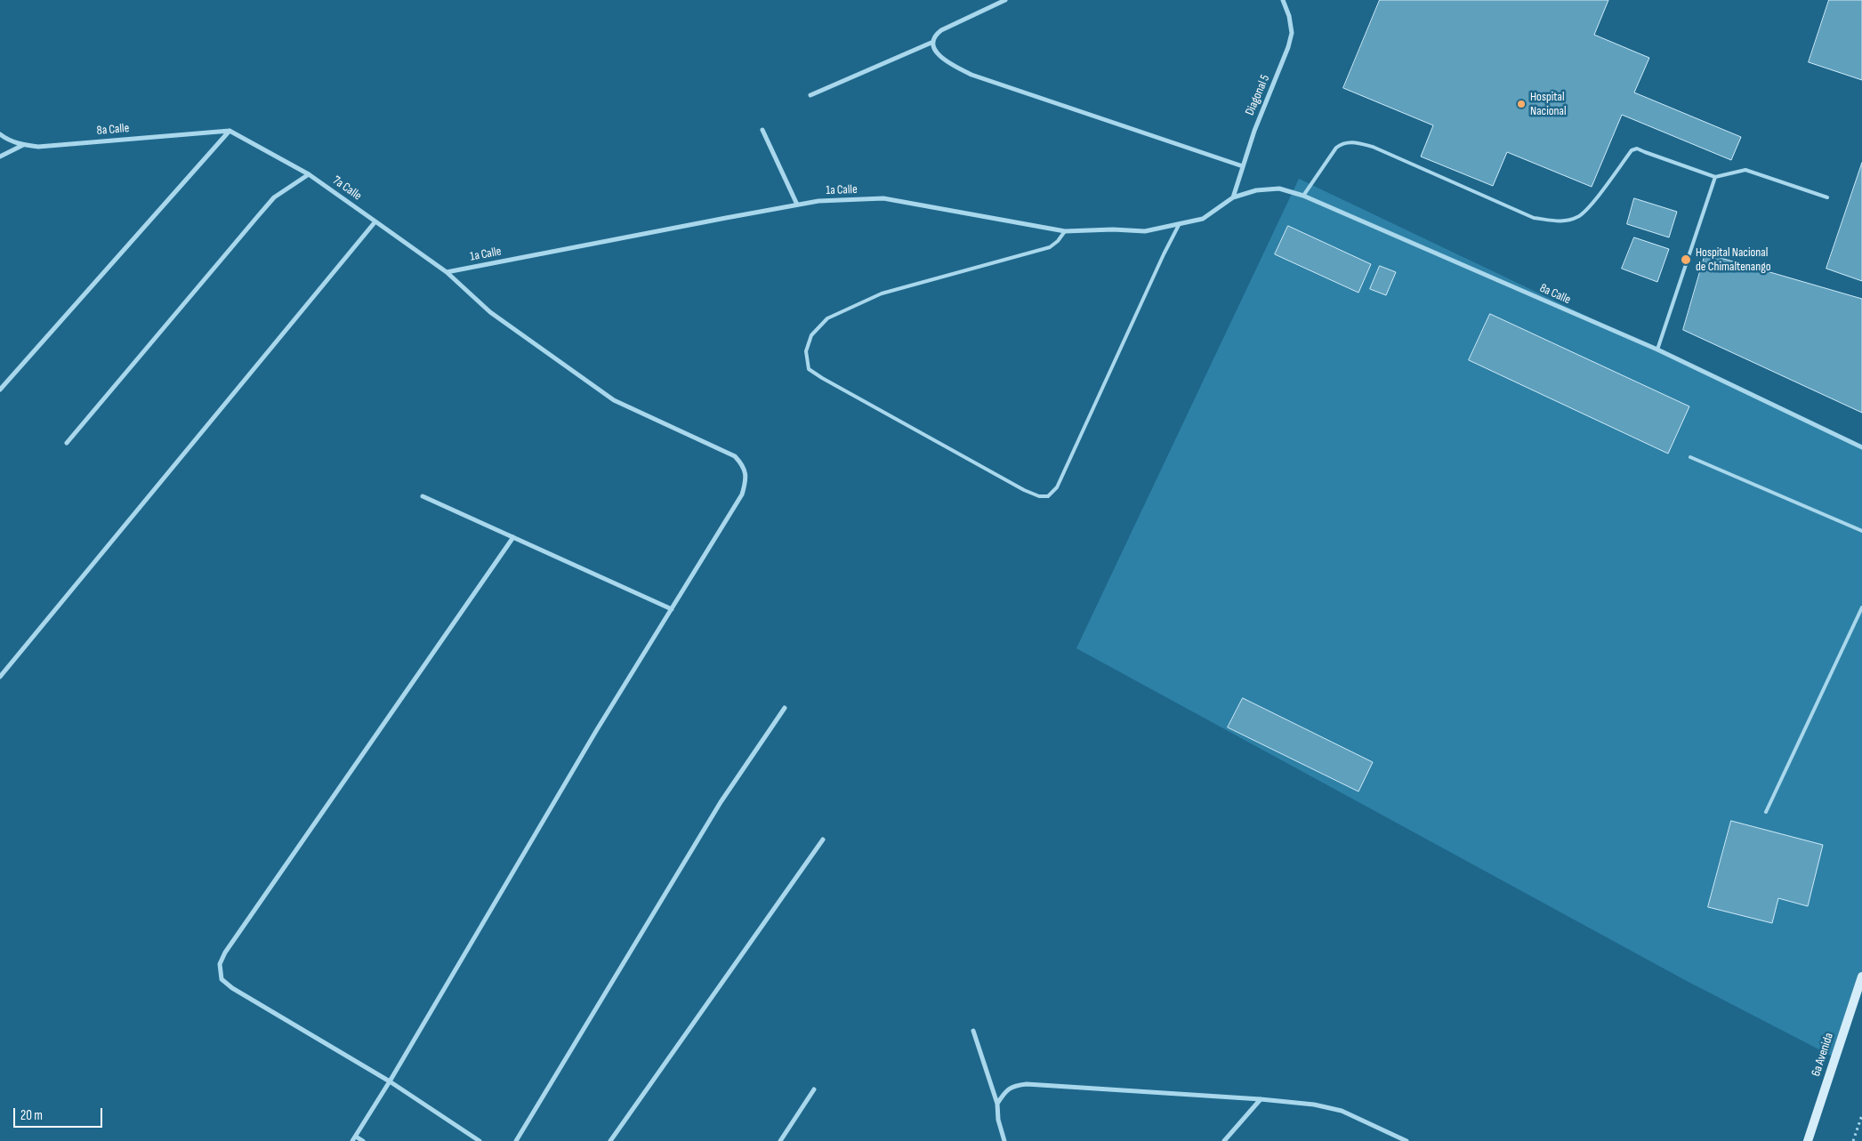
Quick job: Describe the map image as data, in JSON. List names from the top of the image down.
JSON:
{
  "streets": {
    "main road": ["6a Avenida"],
    "street": [
      "Diagonal 5",
      "8a Calle",
      "7a Calle",
      "1a Calle"
    ]
  },
  "crossings": [
    ["Diagonal 5", "8a Calle"],
    ["Diagonal 5", "1a Calle"],
    ["8a Calle", "7a Calle"],
    ["8a Calle", "1a Calle"],
    ["7a Calle", "1a Calle"]
  ],
  "places": ["Hospital Nacional", "Hospital Nacional de Chimaltenango"],
  "scale_bar": "20 m"
}
